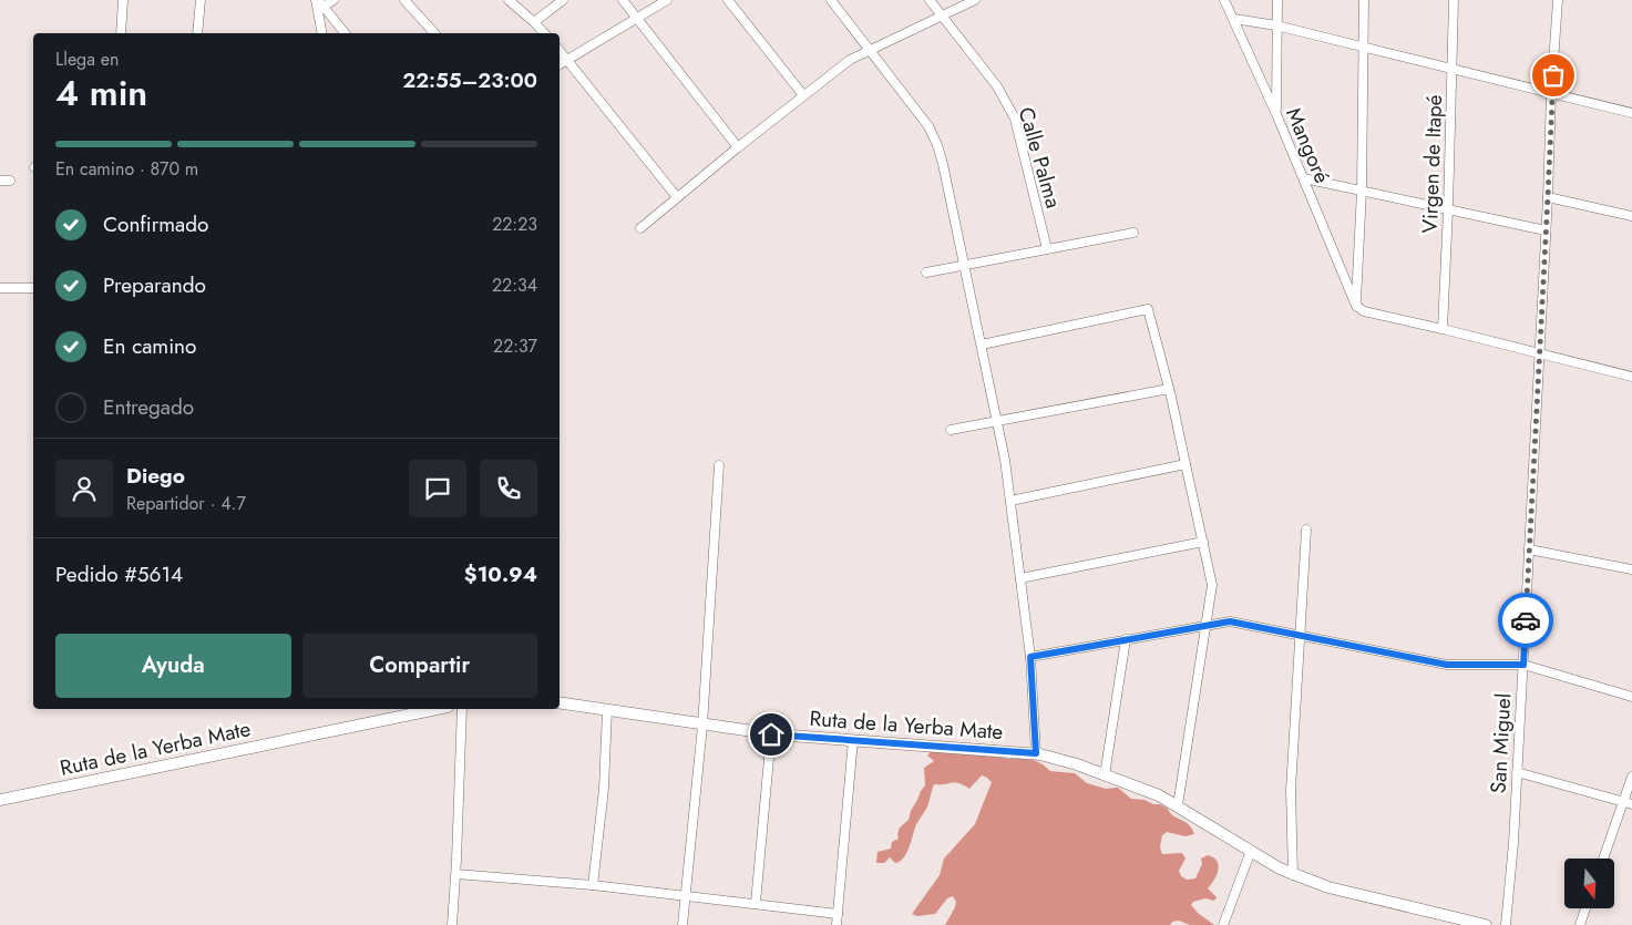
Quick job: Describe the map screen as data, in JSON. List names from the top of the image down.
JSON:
{
  "streets": {
    "main road": ["Ruta de la Yerba Mate"],
    "street": [
      "Mangoré",
      "Calle Palma",
      "Virgen de Itapé",
      "San Miguel"
    ]
  },
  "north": "bottom",
  "page": {
    "heading": ["4 min", "Llega en", "22:55–23:00"],
    "panel": [
      "Diego",
      "Repartidor · 4.7",
      "Pedido #5614",
      "$10.94"
    ],
    "bar": "En camino · 870 m",
    "list": [
      ["Confirmado", "22:23"],
      ["Preparando", "22:34"],
      ["En camino", "22:37"],
      "Entregado"
    ],
    "buttons": ["Ayuda", "Compartir"]
  }
}
